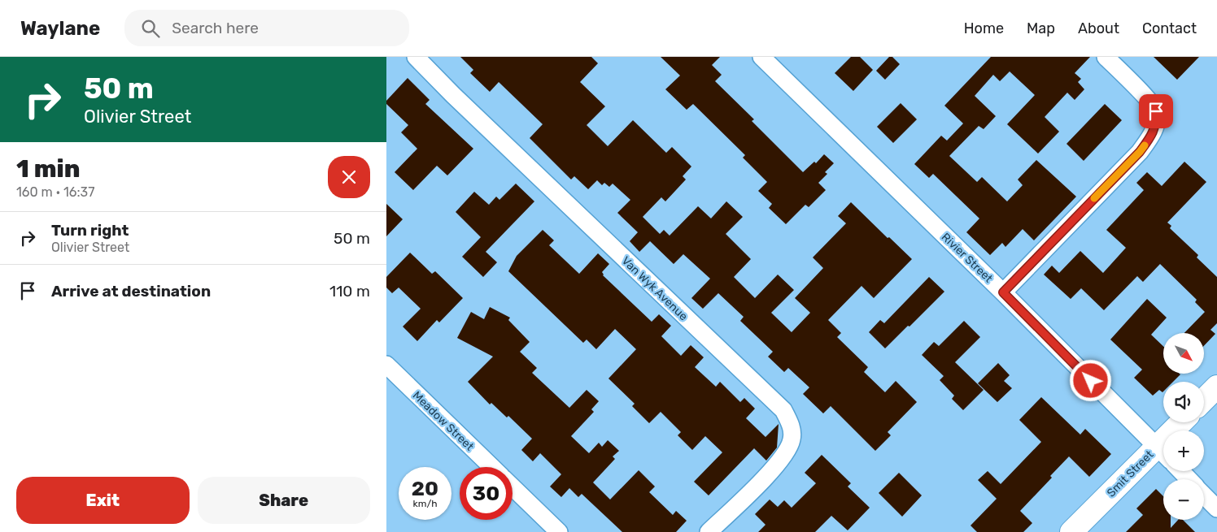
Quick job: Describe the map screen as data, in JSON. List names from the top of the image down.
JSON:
{
  "streets": {
    "street": [
      "Rivier Street",
      "Van Wyk Avenue",
      "Meadow Street",
      "Smit Street"
    ]
  },
  "crossings": [
    ["Rivier Street", "Smit Street"]
  ],
  "north": "bottom right",
  "page": {
    "header": "Waylane",
    "search": "Search here",
    "nav": [
      "Home",
      "Map",
      "About",
      "Contact"
    ],
    "turn": ["50 m", "Olivier Street"],
    "heading": ["1 min", "160 m · 16:37"],
    "list": [
      {
        "name": "Turn right",
        "note": "Olivier Street",
        "value": "50 m"
      },
      {
        "name": "Arrive at destination",
        "value": "110 m"
      }
    ],
    "map_buttons": ["+", "−"],
    "speed": "20 km/h",
    "limit": "30",
    "buttons": ["Exit", "Share"]
  }
}
